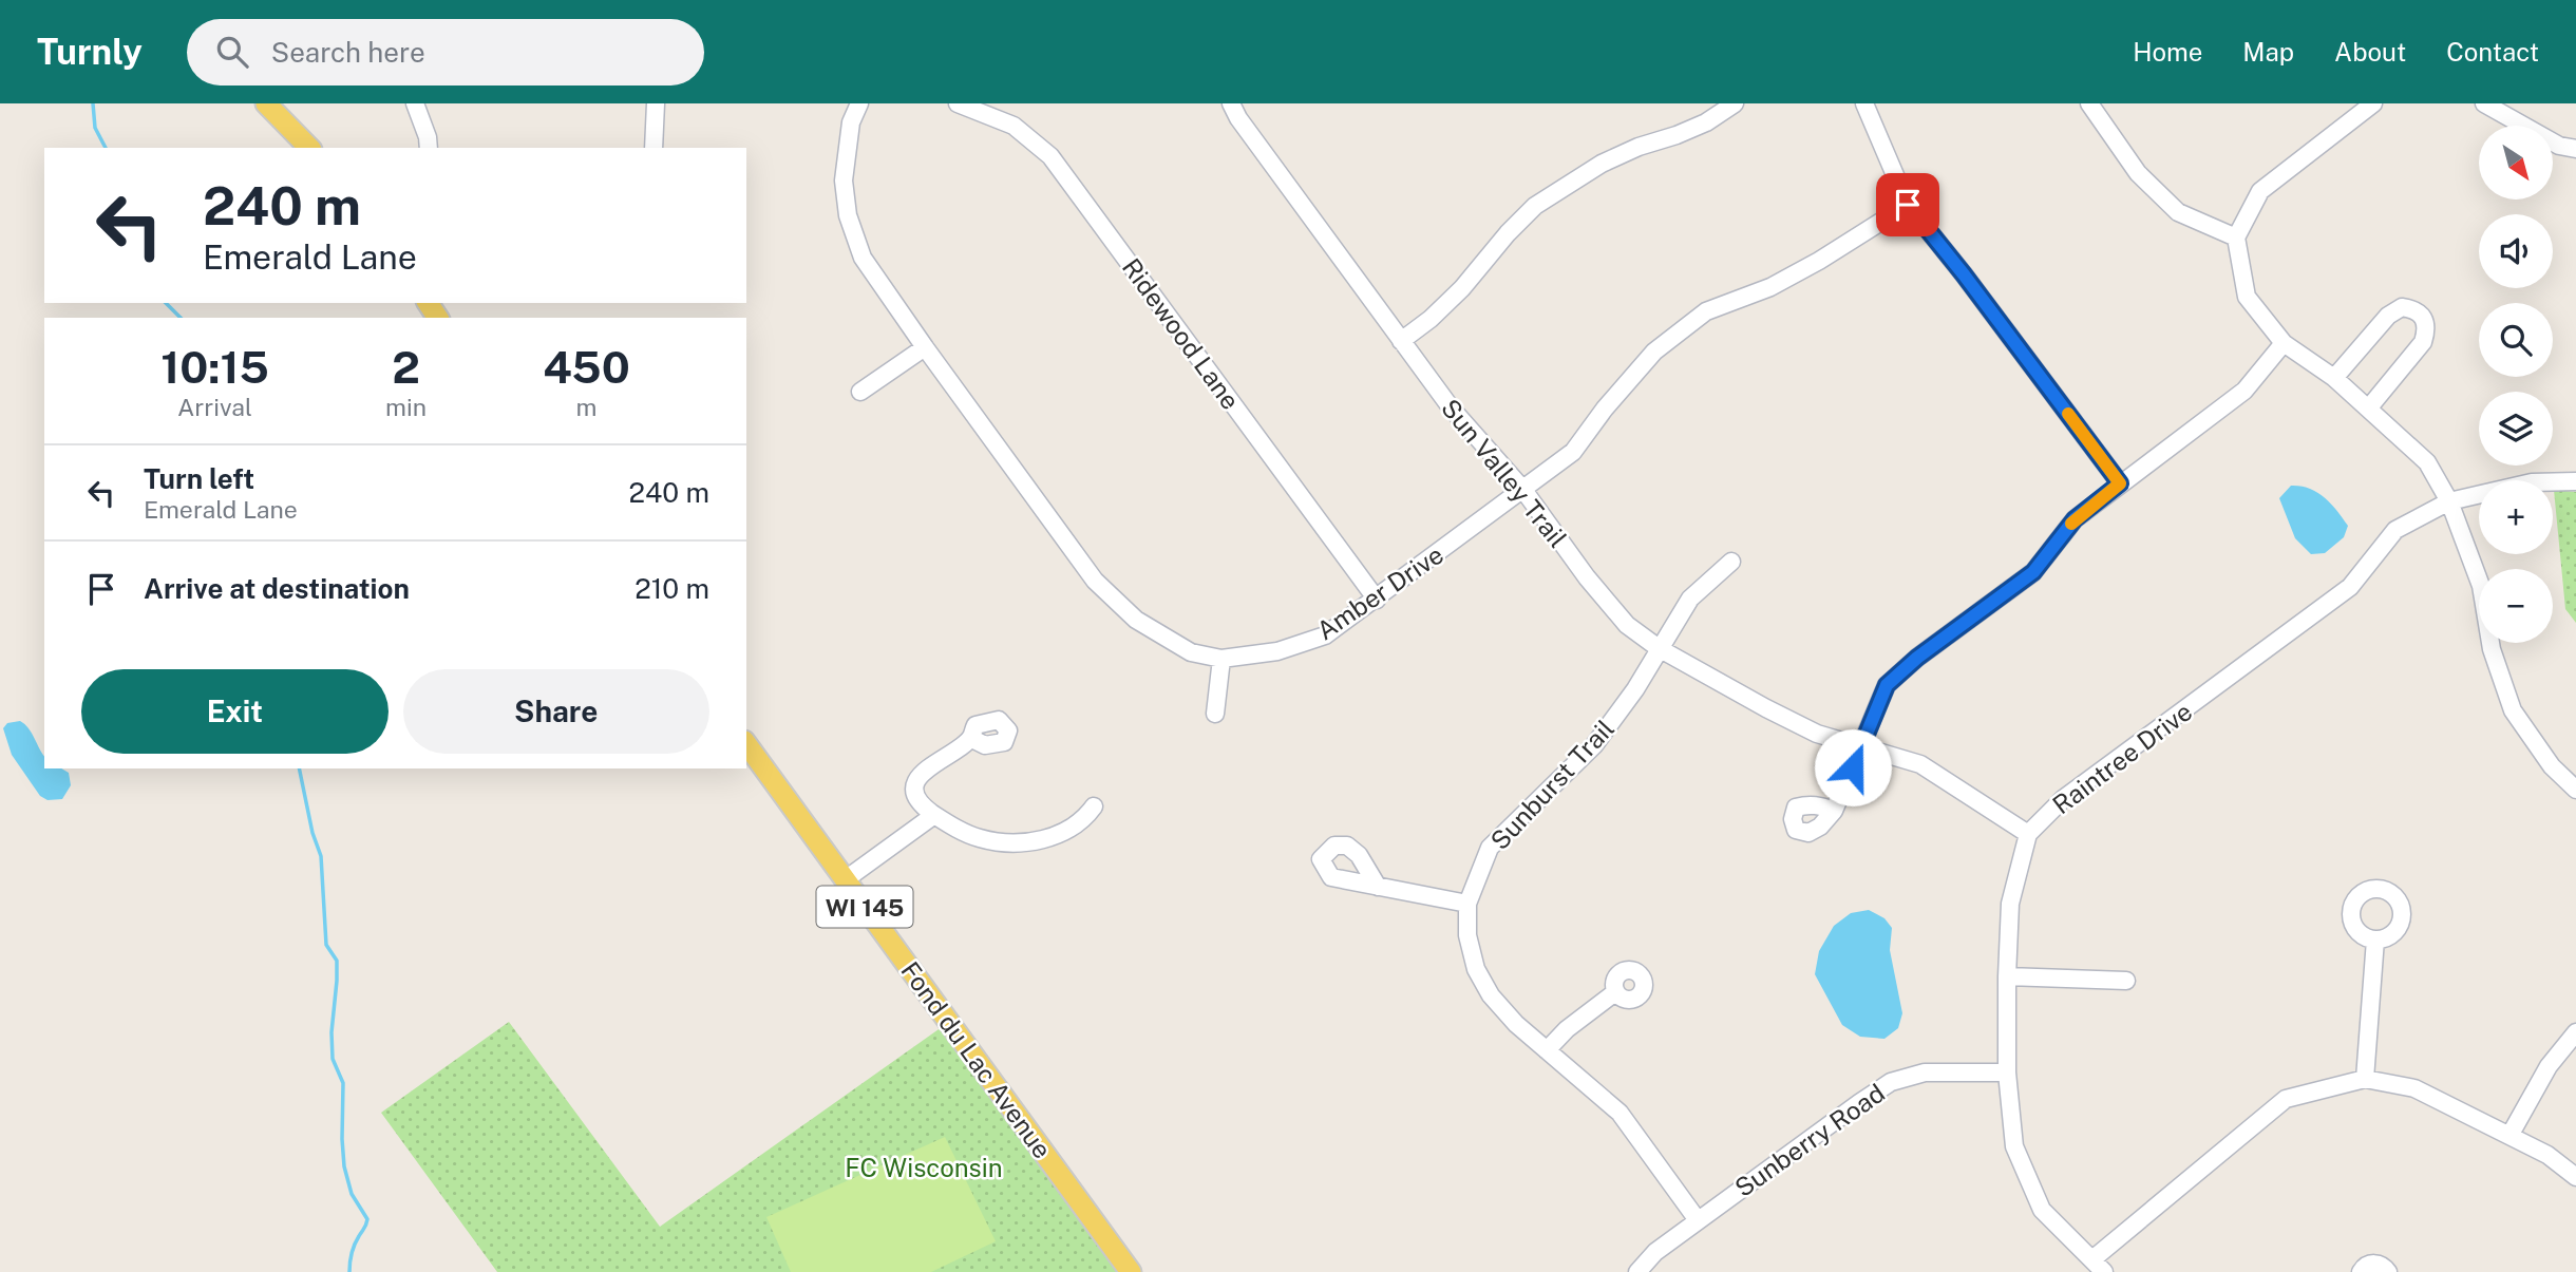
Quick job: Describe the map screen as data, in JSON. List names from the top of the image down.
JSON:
{
  "streets": {
    "main road": ["WI 145", "Fond du Lac Avenue"],
    "street": [
      "Ridewood Lane",
      "Sun Valley Trail",
      "Amber Drive",
      "Raintree Drive",
      "Sunburst Trail",
      "Sunberry Road"
    ]
  },
  "crossings": [
    ["Ridewood Lane", "Amber Drive"],
    ["Sun Valley Trail", "Amber Drive"],
    ["Sun Valley Trail", "Raintree Drive"],
    ["Sun Valley Trail", "Sunburst Trail"],
    ["Raintree Drive", "Sunberry Road"],
    ["Sunburst Trail", "Sunberry Road"]
  ],
  "parks": ["FC Wisconsin"],
  "north": "bottom right",
  "page": {
    "header": "Turnly",
    "search": "Search here",
    "nav": [
      "Home",
      "Map",
      "About",
      "Contact"
    ],
    "map_buttons": ["+", "−"],
    "turn": ["240 m", "Emerald Lane"],
    "eta": [
      "10:15",
      "Arrival",
      "2",
      "min",
      "450",
      "m"
    ],
    "list": [
      {
        "name": "Turn left",
        "note": "Emerald Lane",
        "value": "240 m"
      },
      {
        "name": "Arrive at destination",
        "value": "210 m"
      }
    ],
    "buttons": ["Exit", "Share"]
  }
}
